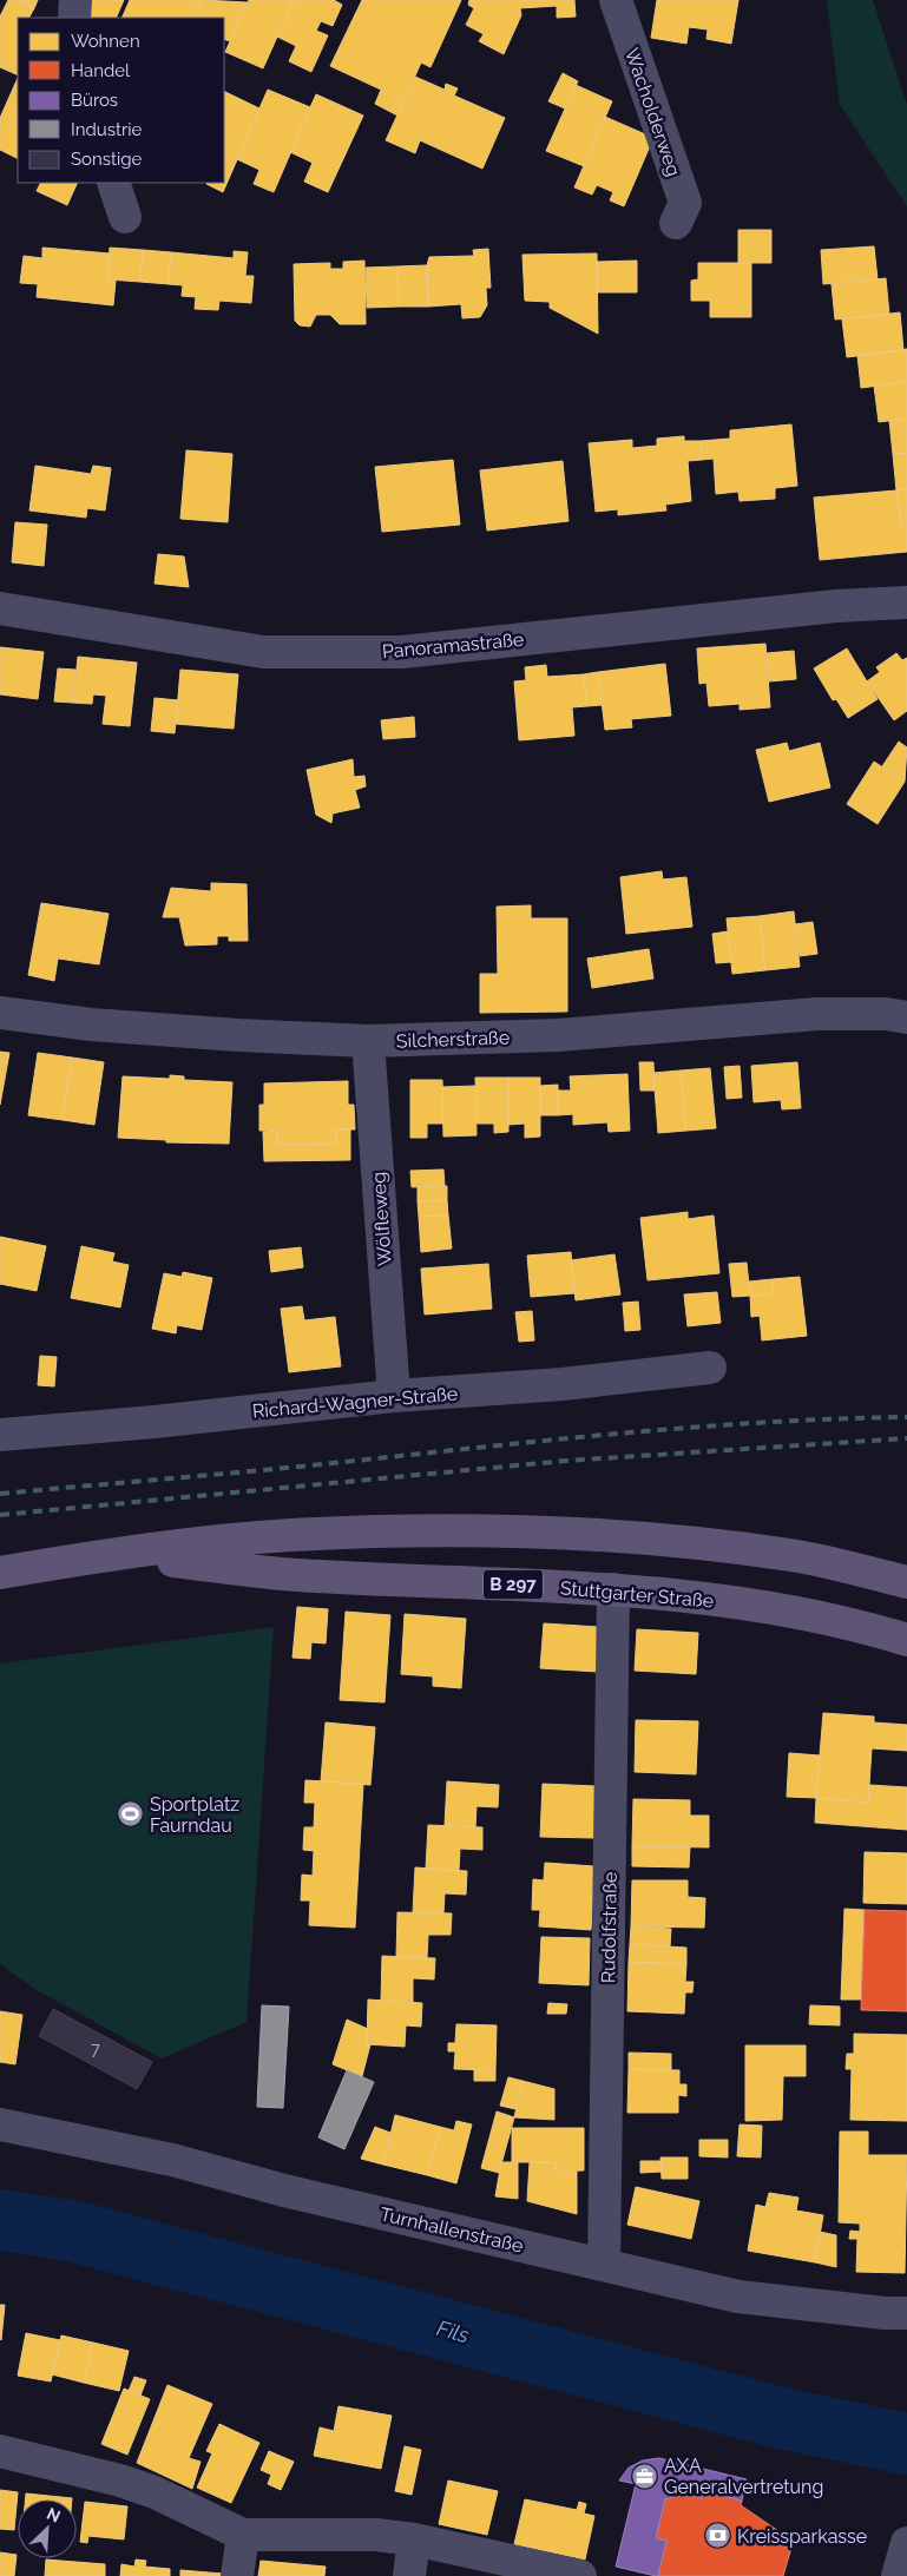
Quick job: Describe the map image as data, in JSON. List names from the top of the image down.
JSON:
{
  "streets": {
    "main road": ["B 297", "Stuttgarter Straße"],
    "street": [
      "Wacholderweg",
      "Panoramastraße",
      "Silcherstraße",
      "Wölfleweg",
      "Richard-Wagner-Straße",
      "Rudolfstraße",
      "Turnhallenstraße"
    ]
  },
  "crossings": [
    ["Silcherstraße", "Wölfleweg"],
    ["Wölfleweg", "Richard-Wagner-Straße"],
    ["Stuttgarter Straße", "Rudolfstraße"],
    ["Rudolfstraße", "Turnhallenstraße"]
  ],
  "water": ["Fils"],
  "places": {
    "sports": ["Sportplatz Faurndau"],
    "office": ["AXA Generalvertretung"],
    "bank": ["Kreissparkasse"]
  },
  "house_numbers": ["7"],
  "legend": [
    "Wohnen",
    "Handel",
    "Büros",
    "Industrie",
    "Sonstige"
  ],
  "north": "top right"
}
